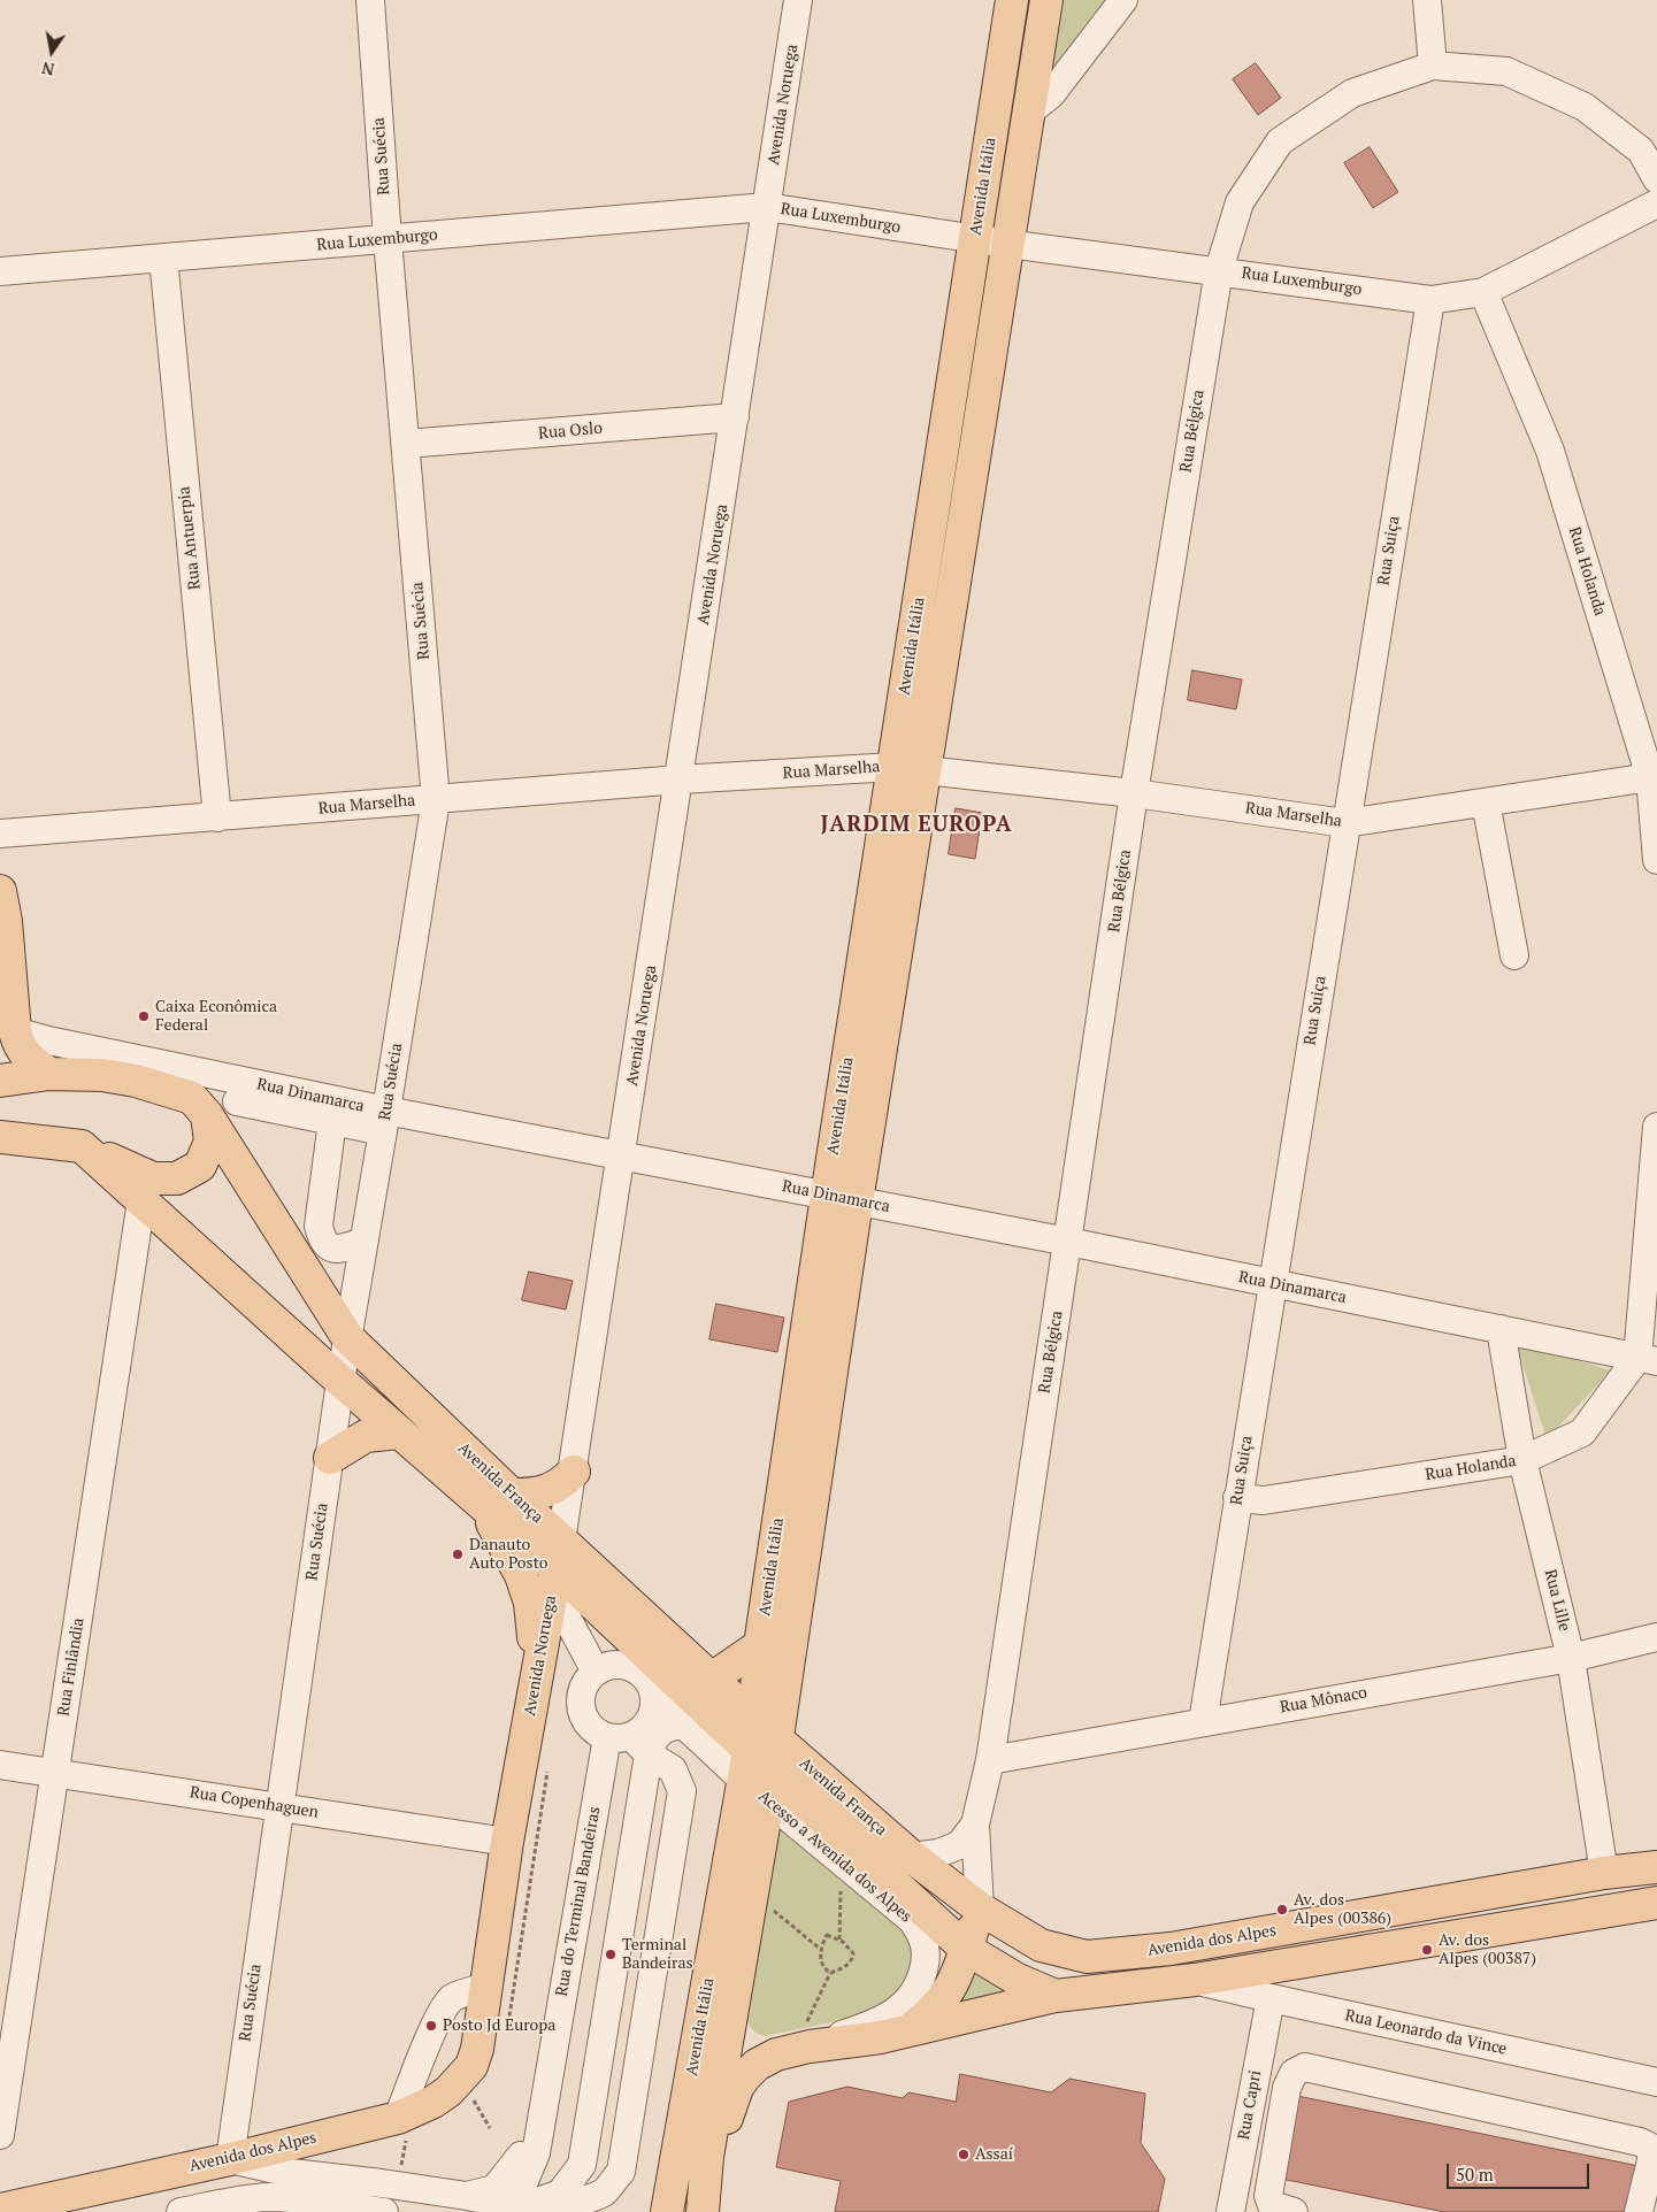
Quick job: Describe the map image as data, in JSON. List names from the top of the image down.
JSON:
{
  "streets": {
    "main road": [
      "Avenida Noruega",
      "Avenida Itália",
      "Avenida França",
      "Avenida dos Alpes"
    ],
    "street": [
      "Rua Suécia",
      "Rua Luxemburgo",
      "Rua Oslo",
      "Rua Bélgica",
      "Rua Antuerpia",
      "Rua Suiça",
      "Rua Holanda",
      "Rua Marselha",
      "Rua Dinamarca",
      "Rua Lille",
      "Rua Finlândia",
      "Rua Mônaco",
      "Rua Copenhaguen",
      "Acesso a Avenida dos Alpes",
      "Rua do Terminal Bandeiras",
      "Rua Leonardo da Vince",
      "Rua Capri"
    ]
  },
  "crossings": [
    ["Avenida Noruega", "Rua Luxemburgo"],
    ["Avenida Noruega", "Rua Oslo"],
    ["Avenida Noruega", "Rua Marselha"],
    ["Avenida Noruega", "Rua Dinamarca"],
    ["Avenida Noruega", "Avenida França"],
    ["Avenida Noruega", "Rua Copenhaguen"],
    ["Avenida Noruega", "Avenida dos Alpes"],
    ["Rua Suécia", "Rua Luxemburgo"],
    ["Rua Suécia", "Rua Oslo"],
    ["Rua Suécia", "Rua Marselha"],
    ["Rua Suécia", "Rua Dinamarca"],
    ["Rua Suécia", "Avenida França"],
    ["Rua Suécia", "Rua Copenhaguen"],
    ["Rua Suécia", "Rua do Terminal Bandeiras"],
    ["Rua Suécia", "Avenida dos Alpes"],
    ["Avenida Itália", "Rua Luxemburgo"],
    ["Avenida Itália", "Rua Marselha"],
    ["Avenida Itália", "Rua Dinamarca"],
    ["Avenida Itália", "Avenida França"],
    ["Avenida Itália", "Acesso a Avenida dos Alpes"],
    ["Rua Luxemburgo", "Rua Bélgica"],
    ["Rua Luxemburgo", "Rua Antuerpia"],
    ["Rua Luxemburgo", "Rua Suiça"],
    ["Rua Luxemburgo", "Rua Holanda"],
    ["Rua Bélgica", "Rua Marselha"],
    ["Rua Bélgica", "Rua Dinamarca"],
    ["Rua Bélgica", "Avenida França"],
    ["Rua Bélgica", "Rua Mônaco"],
    ["Rua Bélgica", "Avenida dos Alpes"],
    ["Rua Antuerpia", "Rua Marselha"],
    ["Rua Suiça", "Rua Holanda"],
    ["Rua Suiça", "Rua Marselha"],
    ["Rua Suiça", "Rua Dinamarca"],
    ["Rua Suiça", "Rua Mônaco"],
    ["Rua Holanda", "Rua Marselha"],
    ["Rua Holanda", "Rua Dinamarca"],
    ["Rua Holanda", "Rua Lille"],
    ["Rua Dinamarca", "Rua Lille"],
    ["Avenida França", "Rua Finlândia"],
    ["Avenida França", "Acesso a Avenida dos Alpes"],
    ["Avenida França", "Avenida dos Alpes"],
    ["Rua Lille", "Rua Mônaco"],
    ["Rua Lille", "Avenida dos Alpes"],
    ["Rua Finlândia", "Rua Copenhaguen"],
    ["Rua do Terminal Bandeiras", "Avenida dos Alpes"],
    ["Rua Leonardo da Vince", "Rua Capri"]
  ],
  "districts": ["JARDIM EUROPA"],
  "places": [
    "Caixa Econômica Federal",
    "Danauto Auto Posto",
    "Av. dos Alpes (00386)",
    "Av. dos Alpes (00387)",
    "Terminal Bandeiras",
    "Posto Jd Europa",
    "Assaí"
  ],
  "scale_bar": "50 m",
  "north": "bottom"
}
